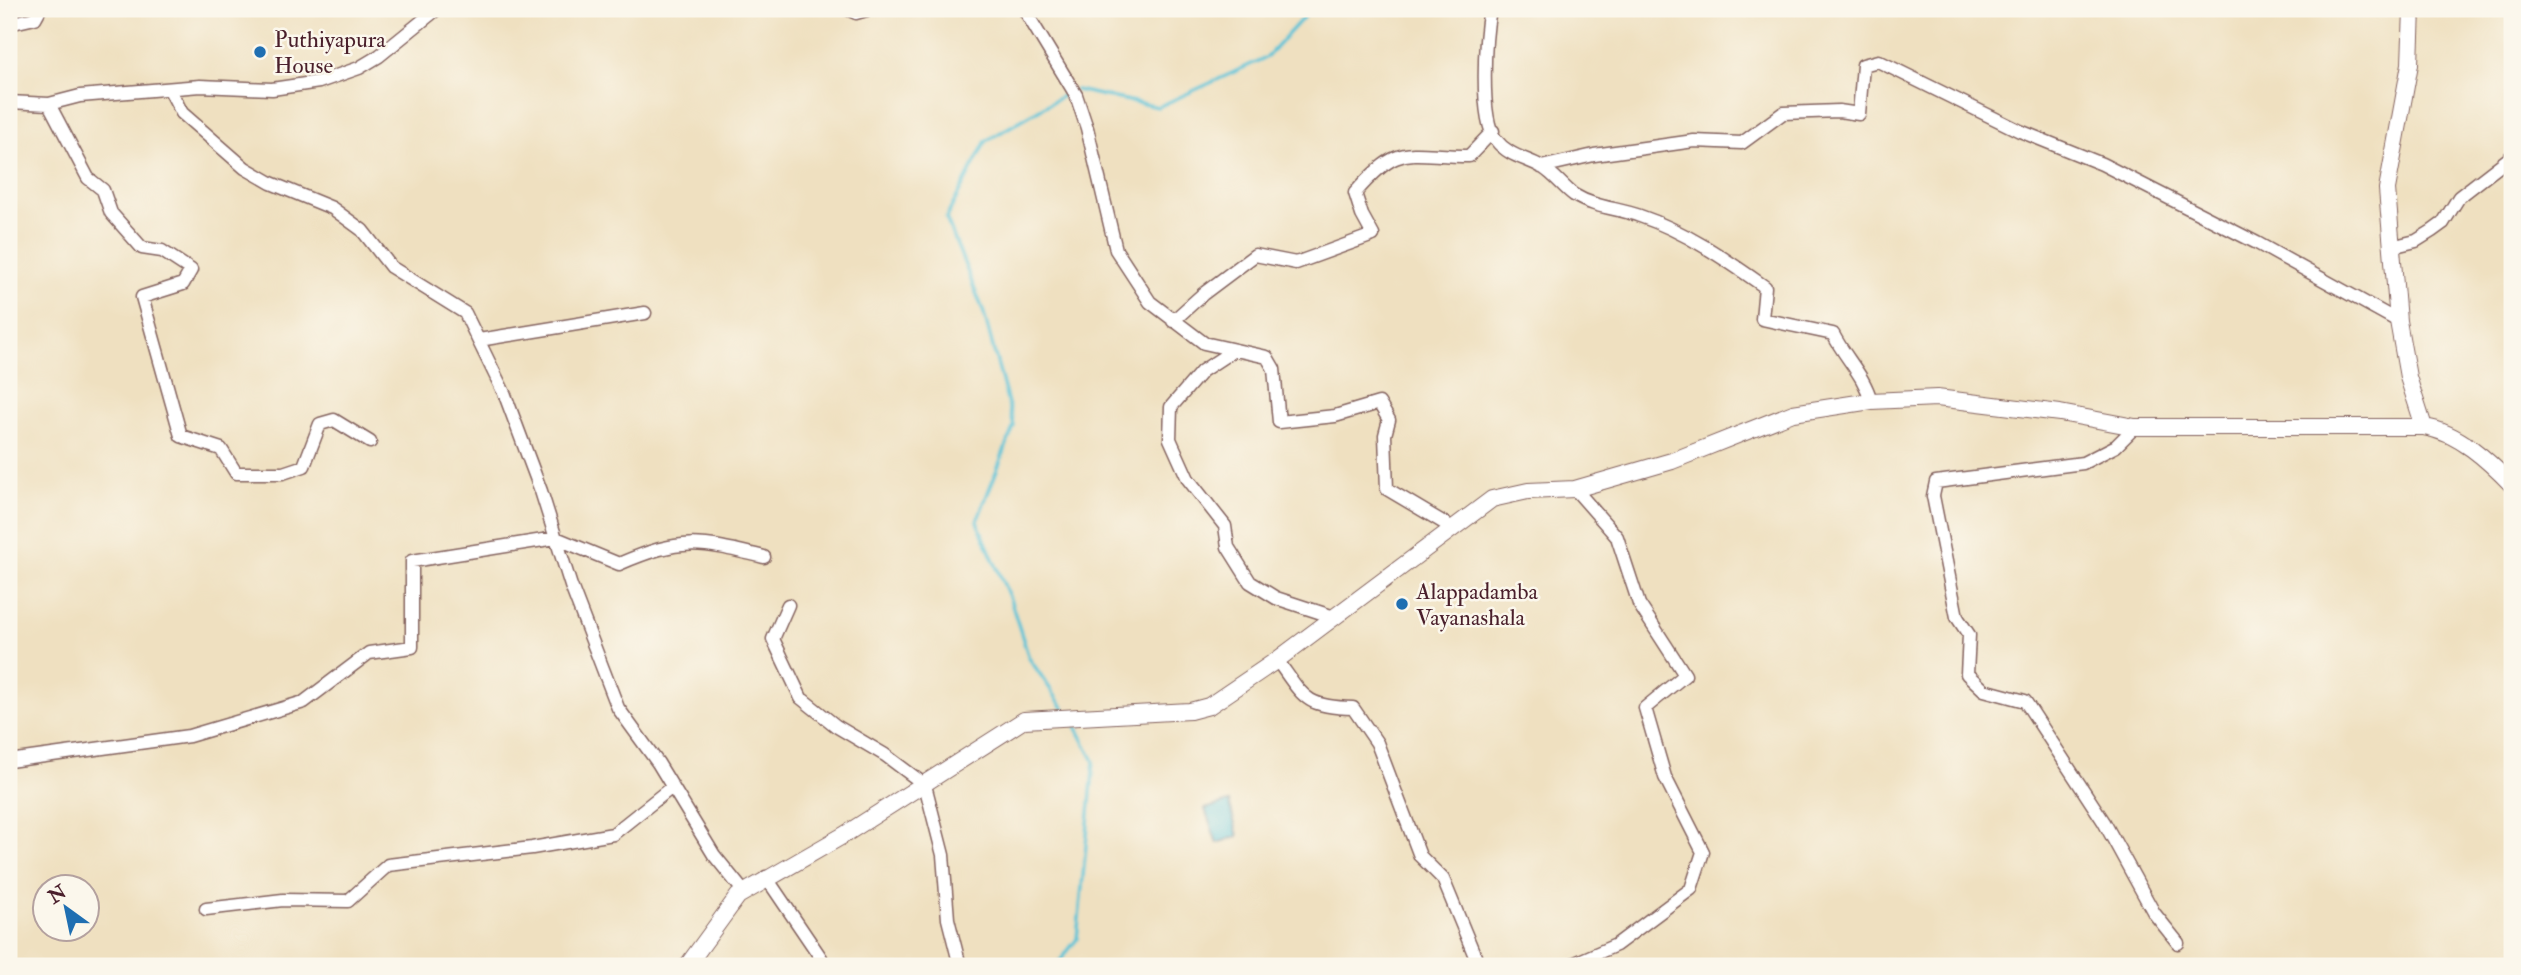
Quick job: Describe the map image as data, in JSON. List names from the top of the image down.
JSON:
{
  "places": ["Puthiyapura House", "Alappadamba Vayanashala"],
  "north": "top left"
}
